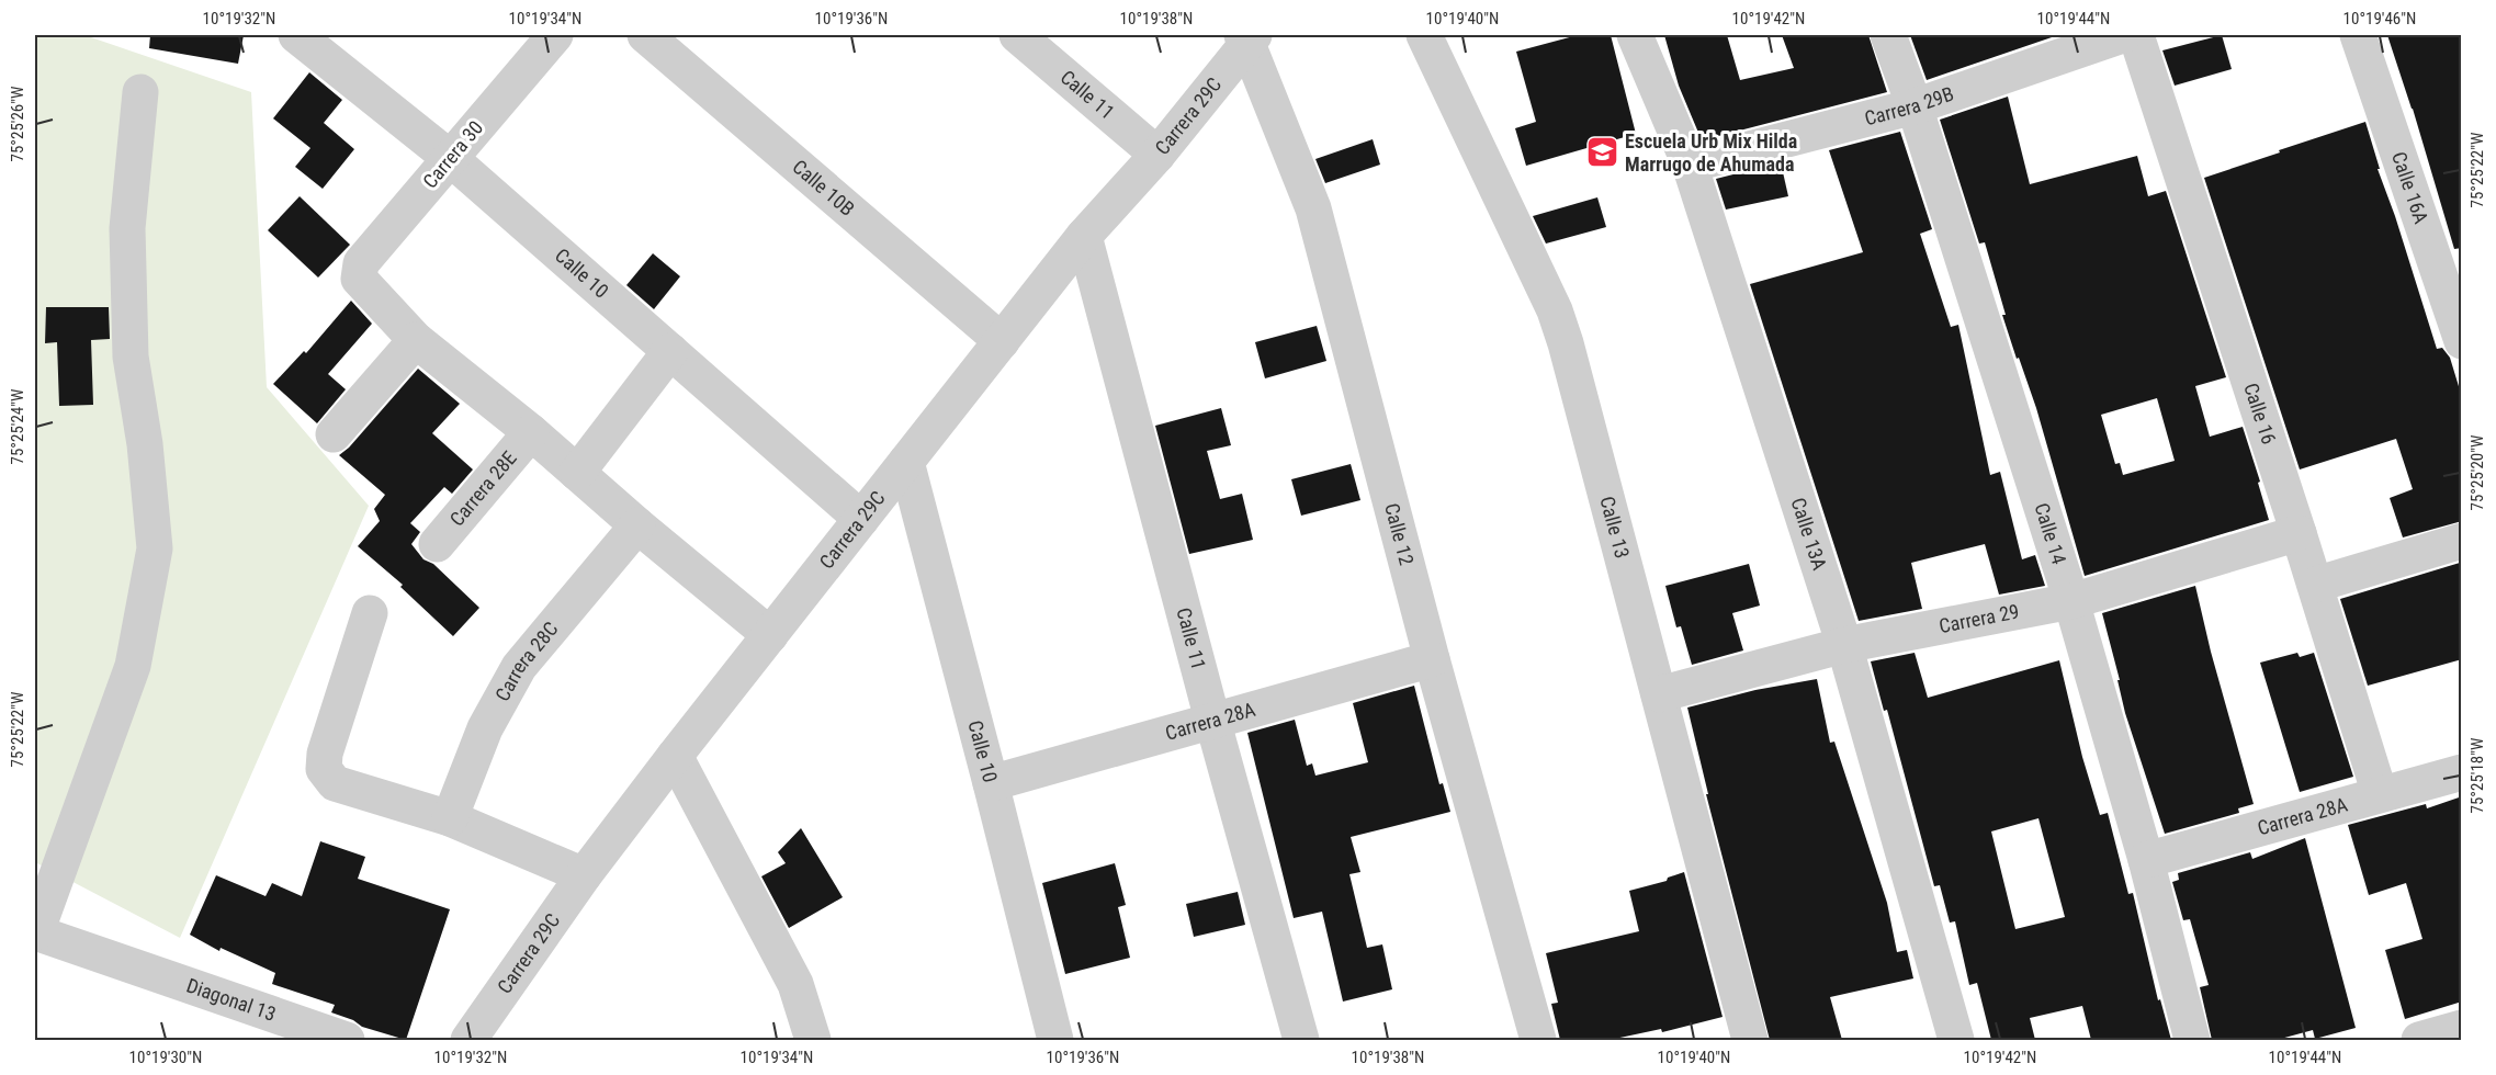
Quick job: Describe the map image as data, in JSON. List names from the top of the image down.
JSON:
{
  "streets": {
    "street": [
      "Calle 11",
      "Carrera 29B",
      "Carrera 29C",
      "Carrera 30",
      "Calle 10B",
      "Calle 16A",
      "Calle 10",
      "Calle 16",
      "Carrera 28E",
      "Calle 13",
      "Calle 13A",
      "Calle 12",
      "Calle 14",
      "Carrera 29",
      "Carrera 28C",
      "Carrera 28A",
      "Diagonal 13"
    ]
  },
  "crossings": [
    ["Calle 11", "Carrera 29C"],
    ["Calle 11", "Carrera 28A"],
    ["Carrera 29B", "Calle 13A"],
    ["Carrera 29B", "Calle 14"],
    ["Carrera 29C", "Calle 10B"],
    ["Carrera 29C", "Calle 10"],
    ["Carrera 29C", "Calle 12"],
    ["Carrera 30", "Calle 10"],
    ["Calle 10", "Carrera 28A"],
    ["Calle 16", "Carrera 29"],
    ["Calle 16", "Carrera 28A"],
    ["Calle 13", "Carrera 29"],
    ["Calle 13A", "Carrera 29"],
    ["Calle 12", "Carrera 28A"],
    ["Calle 14", "Carrera 29"],
    ["Calle 14", "Carrera 28A"]
  ],
  "places": {
    "school or university": ["Escuela Urb Mix Hilda Marrugo de Ahumada"]
  },
  "coordinates": [
    "10°19'32\"N",
    "10°19'34\"N",
    "10°19'36\"N",
    "10°19'38\"N",
    "10°19'40\"N",
    "10°19'42\"N",
    "10°19'44\"N",
    "10°19'46\"N",
    "75°25'26\"W",
    "75°25'22\"W",
    "75°25'24\"W",
    "75°25'20\"W",
    "75°25'18\"W",
    "10°19'30\"N"
  ]
}
